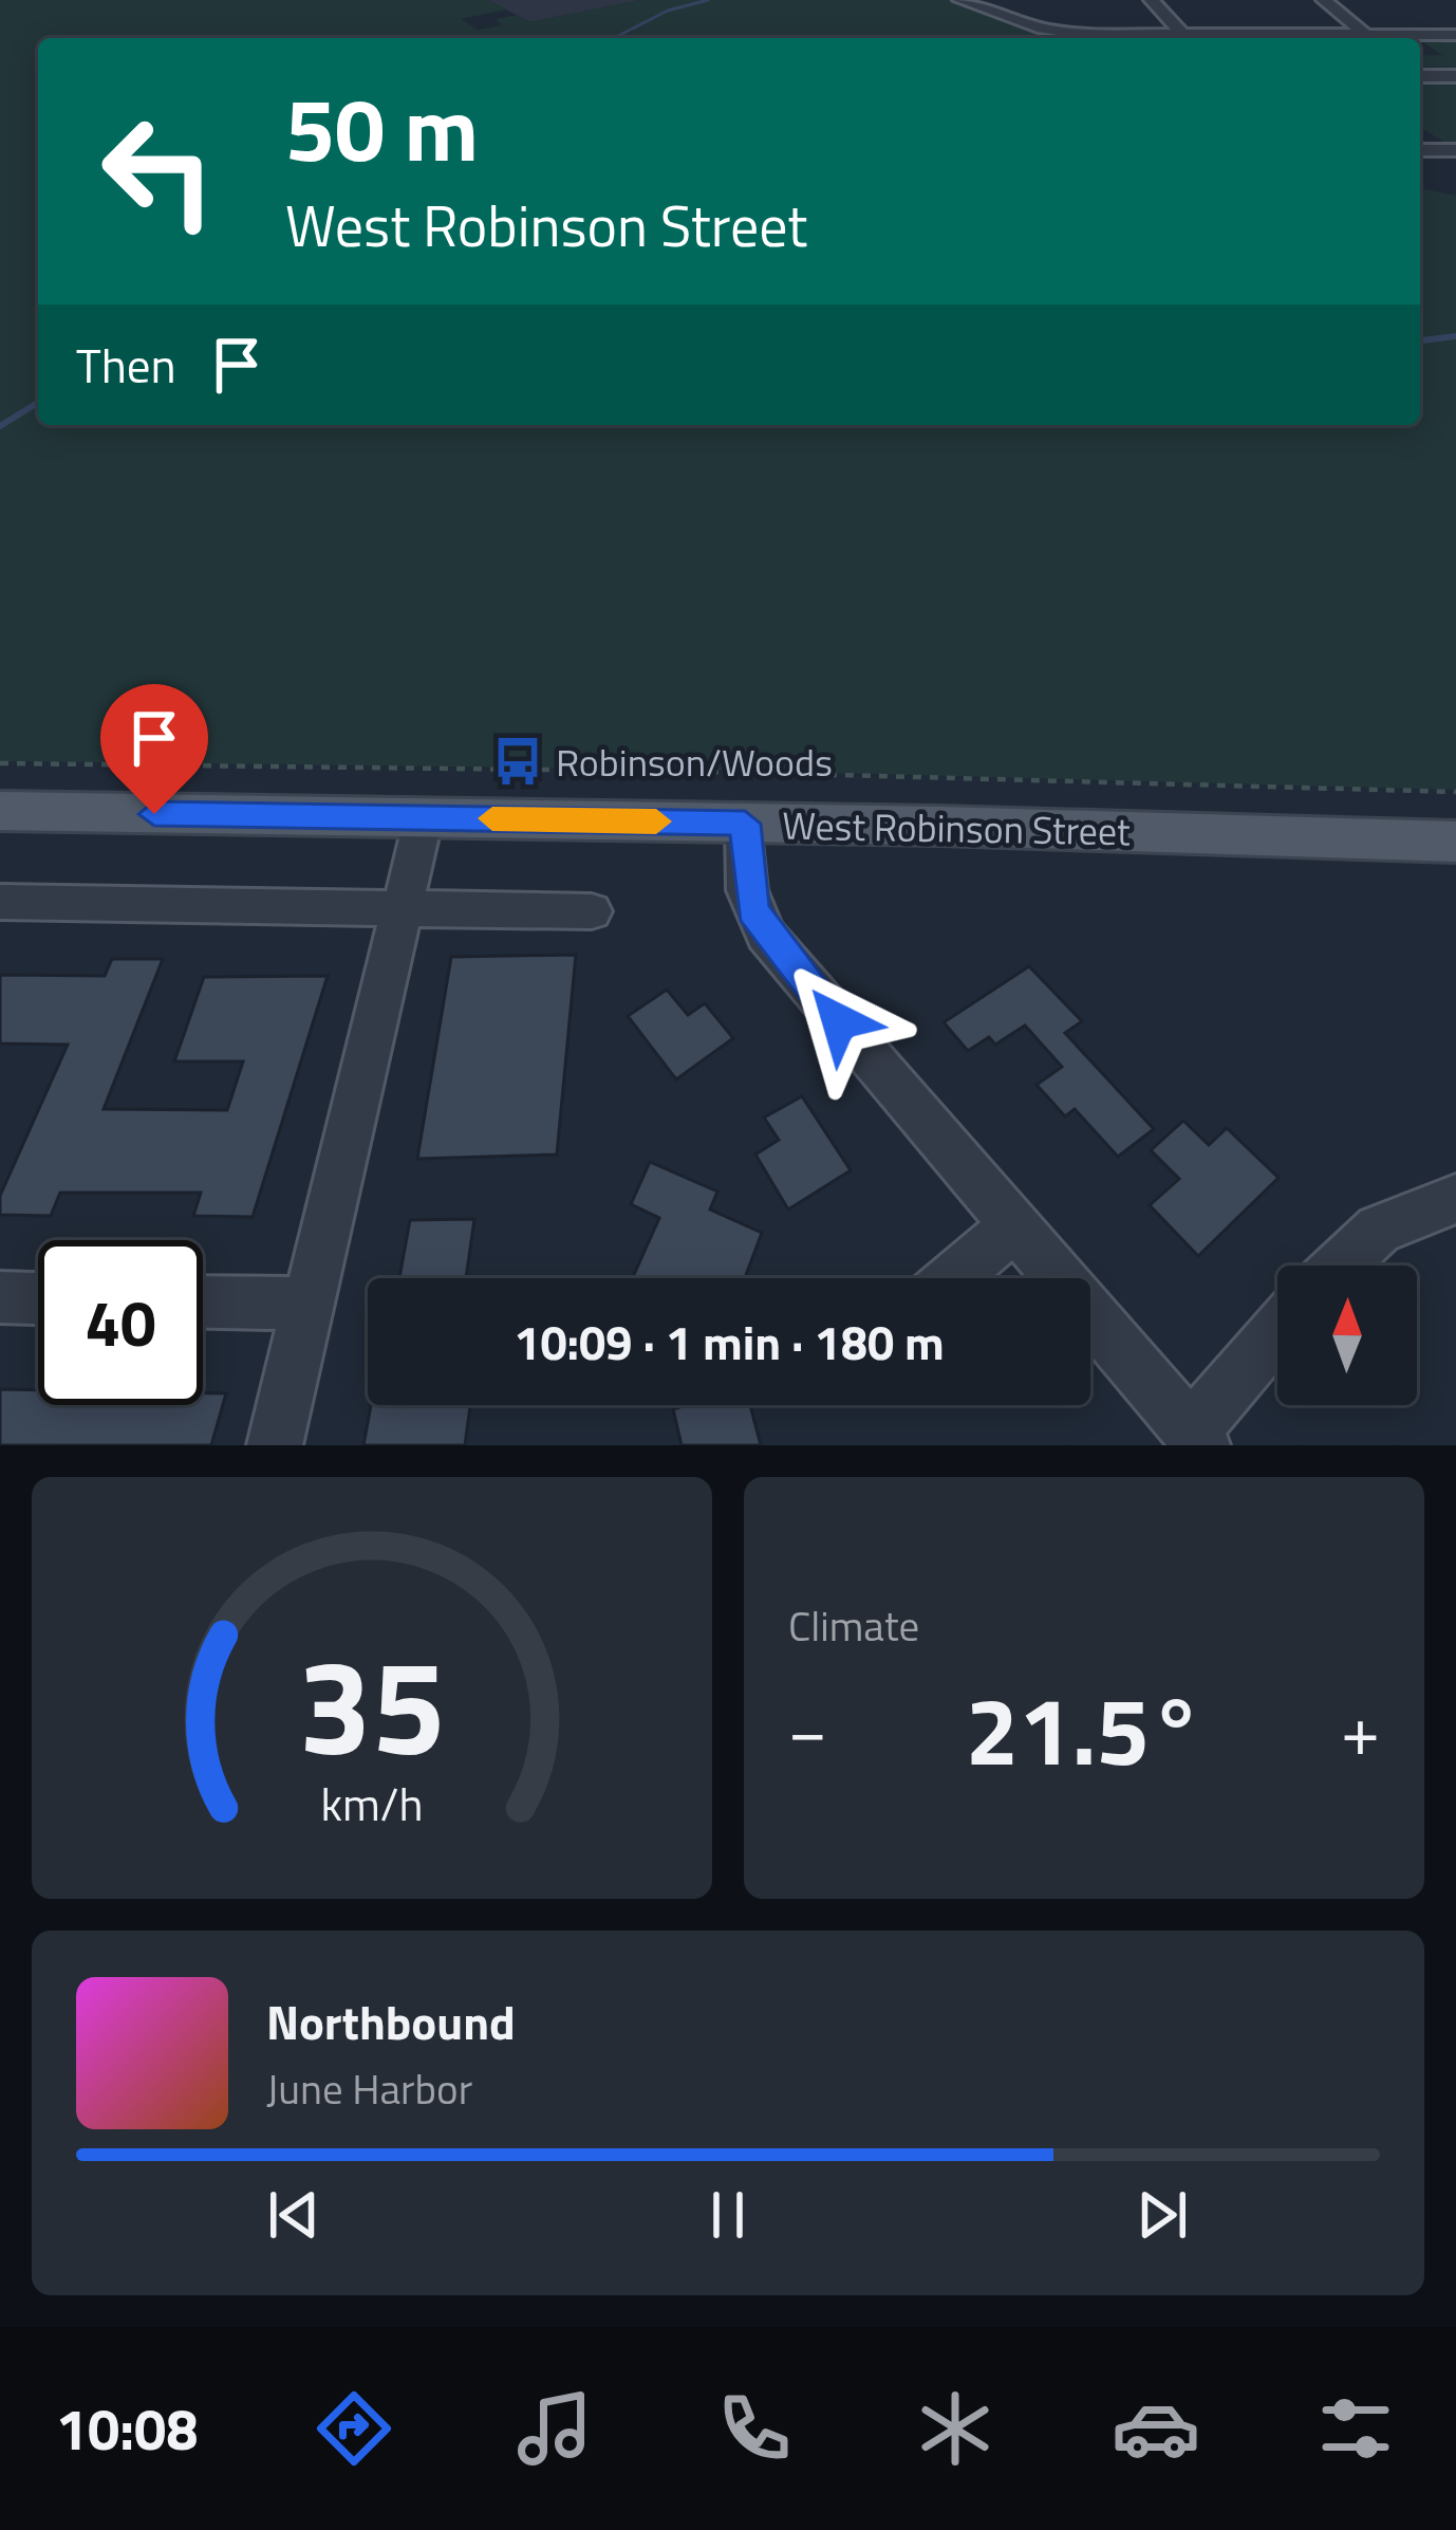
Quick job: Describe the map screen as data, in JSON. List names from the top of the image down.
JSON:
{
  "streets": {
    "main road": ["West Robinson Street"]
  },
  "places": {
    "bus stop": ["Robinson/Woods"]
  },
  "north": "top",
  "page": {
    "turn": ["50 m", "West Robinson Street"],
    "then": "Then",
    "limit": "40",
    "trip": "10:09 · 1 min · 180 m",
    "tile": "Climate",
    "heat": ["−", "21.5°", "+"],
    "song": ["Northbound", "June Harbor"],
    "tabs": "10:08",
    "gauge": ["35", "km/h"]
  }
}
